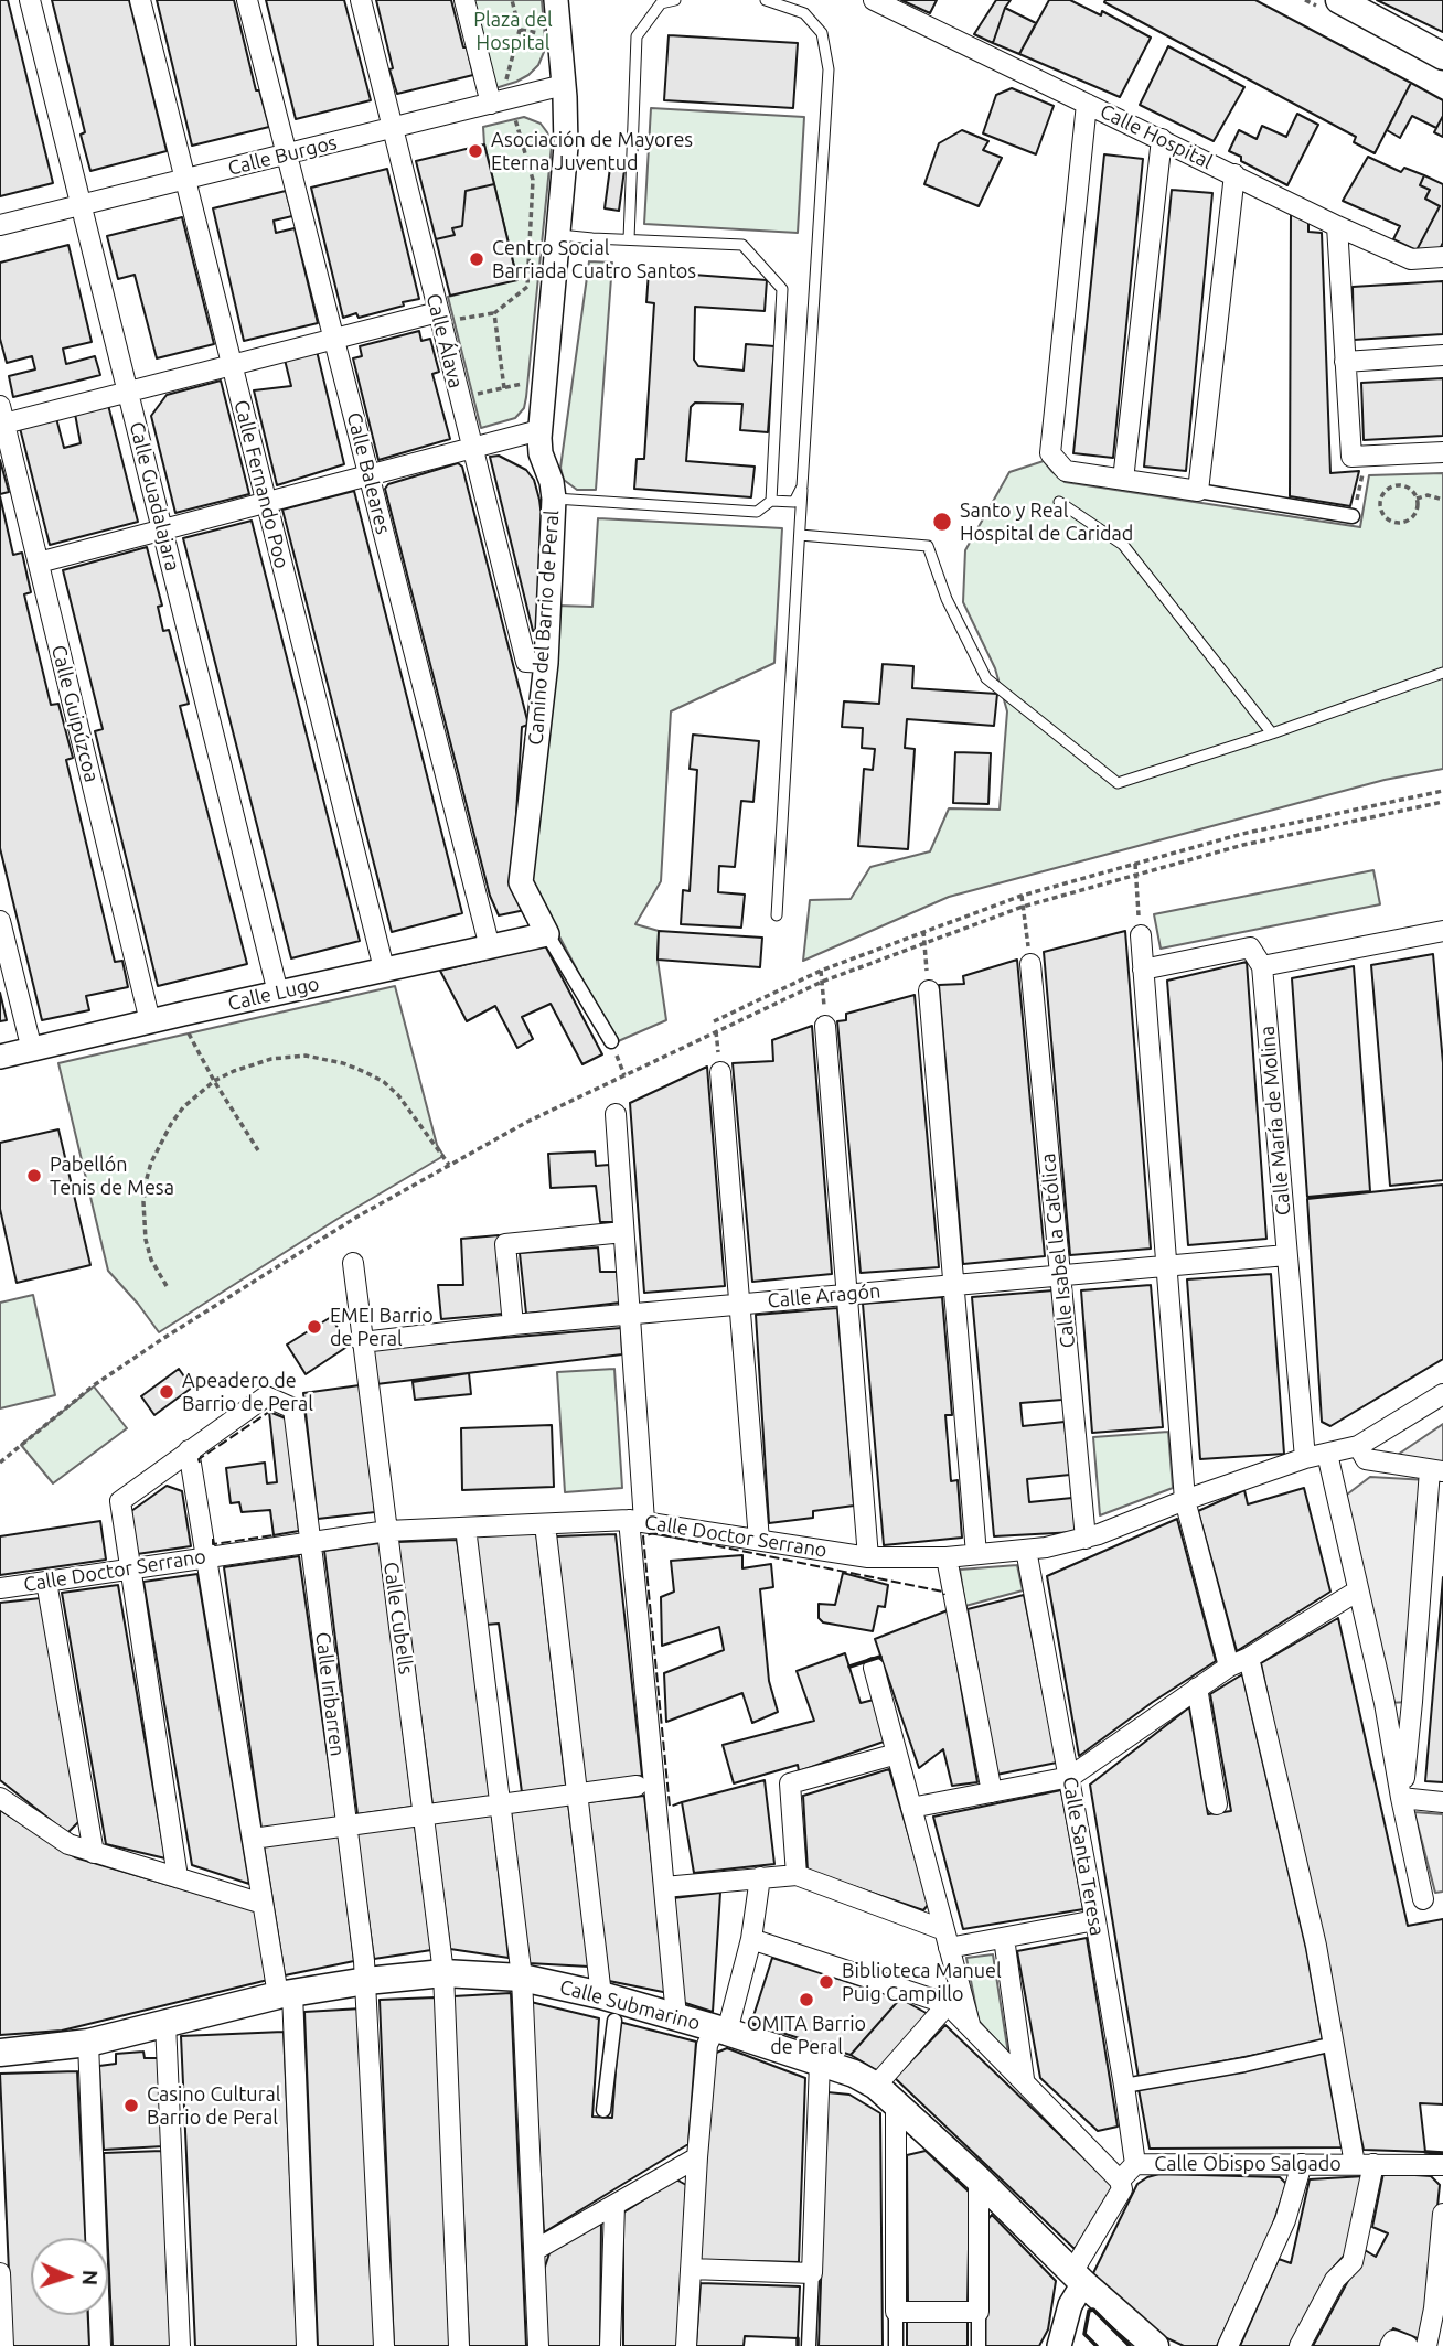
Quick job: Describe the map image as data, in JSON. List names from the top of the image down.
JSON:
{
  "streets": {
    "main road": ["Calle Submarino"],
    "street": [
      "Calle Hospital",
      "Calle Burgos",
      "Calle Álava",
      "Calle Baleares",
      "Calle Fernando Poo",
      "Calle Guadalajara",
      "Camino del Barrio de Peral",
      "Calle Guipúzcoa",
      "Calle Lugo",
      "Calle María de Molina",
      "Calle Isabel la Católica",
      "Calle Aragón",
      "Calle Doctor Serrano",
      "Calle Cubells",
      "Calle Iribarren",
      "Calle Santa Teresa",
      "Calle Obispo Salgado"
    ]
  },
  "crossings": [
    ["Calle Burgos", "Calle Álava"],
    ["Calle Burgos", "Calle Baleares"],
    ["Calle Burgos", "Calle Fernando Poo"],
    ["Calle Burgos", "Calle Guadalajara"],
    ["Calle Burgos", "Camino del Barrio de Peral"],
    ["Calle Álava", "Camino del Barrio de Peral"],
    ["Calle Baleares", "Calle Lugo"],
    ["Calle Fernando Poo", "Calle Lugo"],
    ["Calle Guadalajara", "Calle Lugo"],
    ["Camino del Barrio de Peral", "Calle Lugo"],
    ["Calle Guipúzcoa", "Calle Lugo"],
    ["Calle María de Molina", "Calle Aragón"],
    ["Calle María de Molina", "Calle Doctor Serrano"],
    ["Calle Isabel la Católica", "Calle Aragón"],
    ["Calle Isabel la Católica", "Calle Doctor Serrano"],
    ["Calle Aragón", "Calle Cubells"],
    ["Calle Doctor Serrano", "Calle Cubells"],
    ["Calle Doctor Serrano", "Calle Iribarren"],
    ["Calle Doctor Serrano", "Calle Santa Teresa"],
    ["Calle Cubells", "Calle Submarino"],
    ["Calle Iribarren", "Calle Submarino"],
    ["Calle Santa Teresa", "Calle Obispo Salgado"]
  ],
  "parks": ["Plaza del Hospital"],
  "places": [
    "Asociación de Mayores Eterna Juventud",
    "Centro Social Barriada Cuatro Santos",
    "Santo y Real Hospital de Caridad",
    "Pabellón Tenis de Mesa",
    "EMEI Barrio de Peral",
    "Apeadero de Barrio de Peral",
    "Biblioteca Manuel Puig Campillo",
    "OMITA Barrio de Peral",
    "Casino Cultural Barrio de Peral"
  ],
  "north": "right"
}
